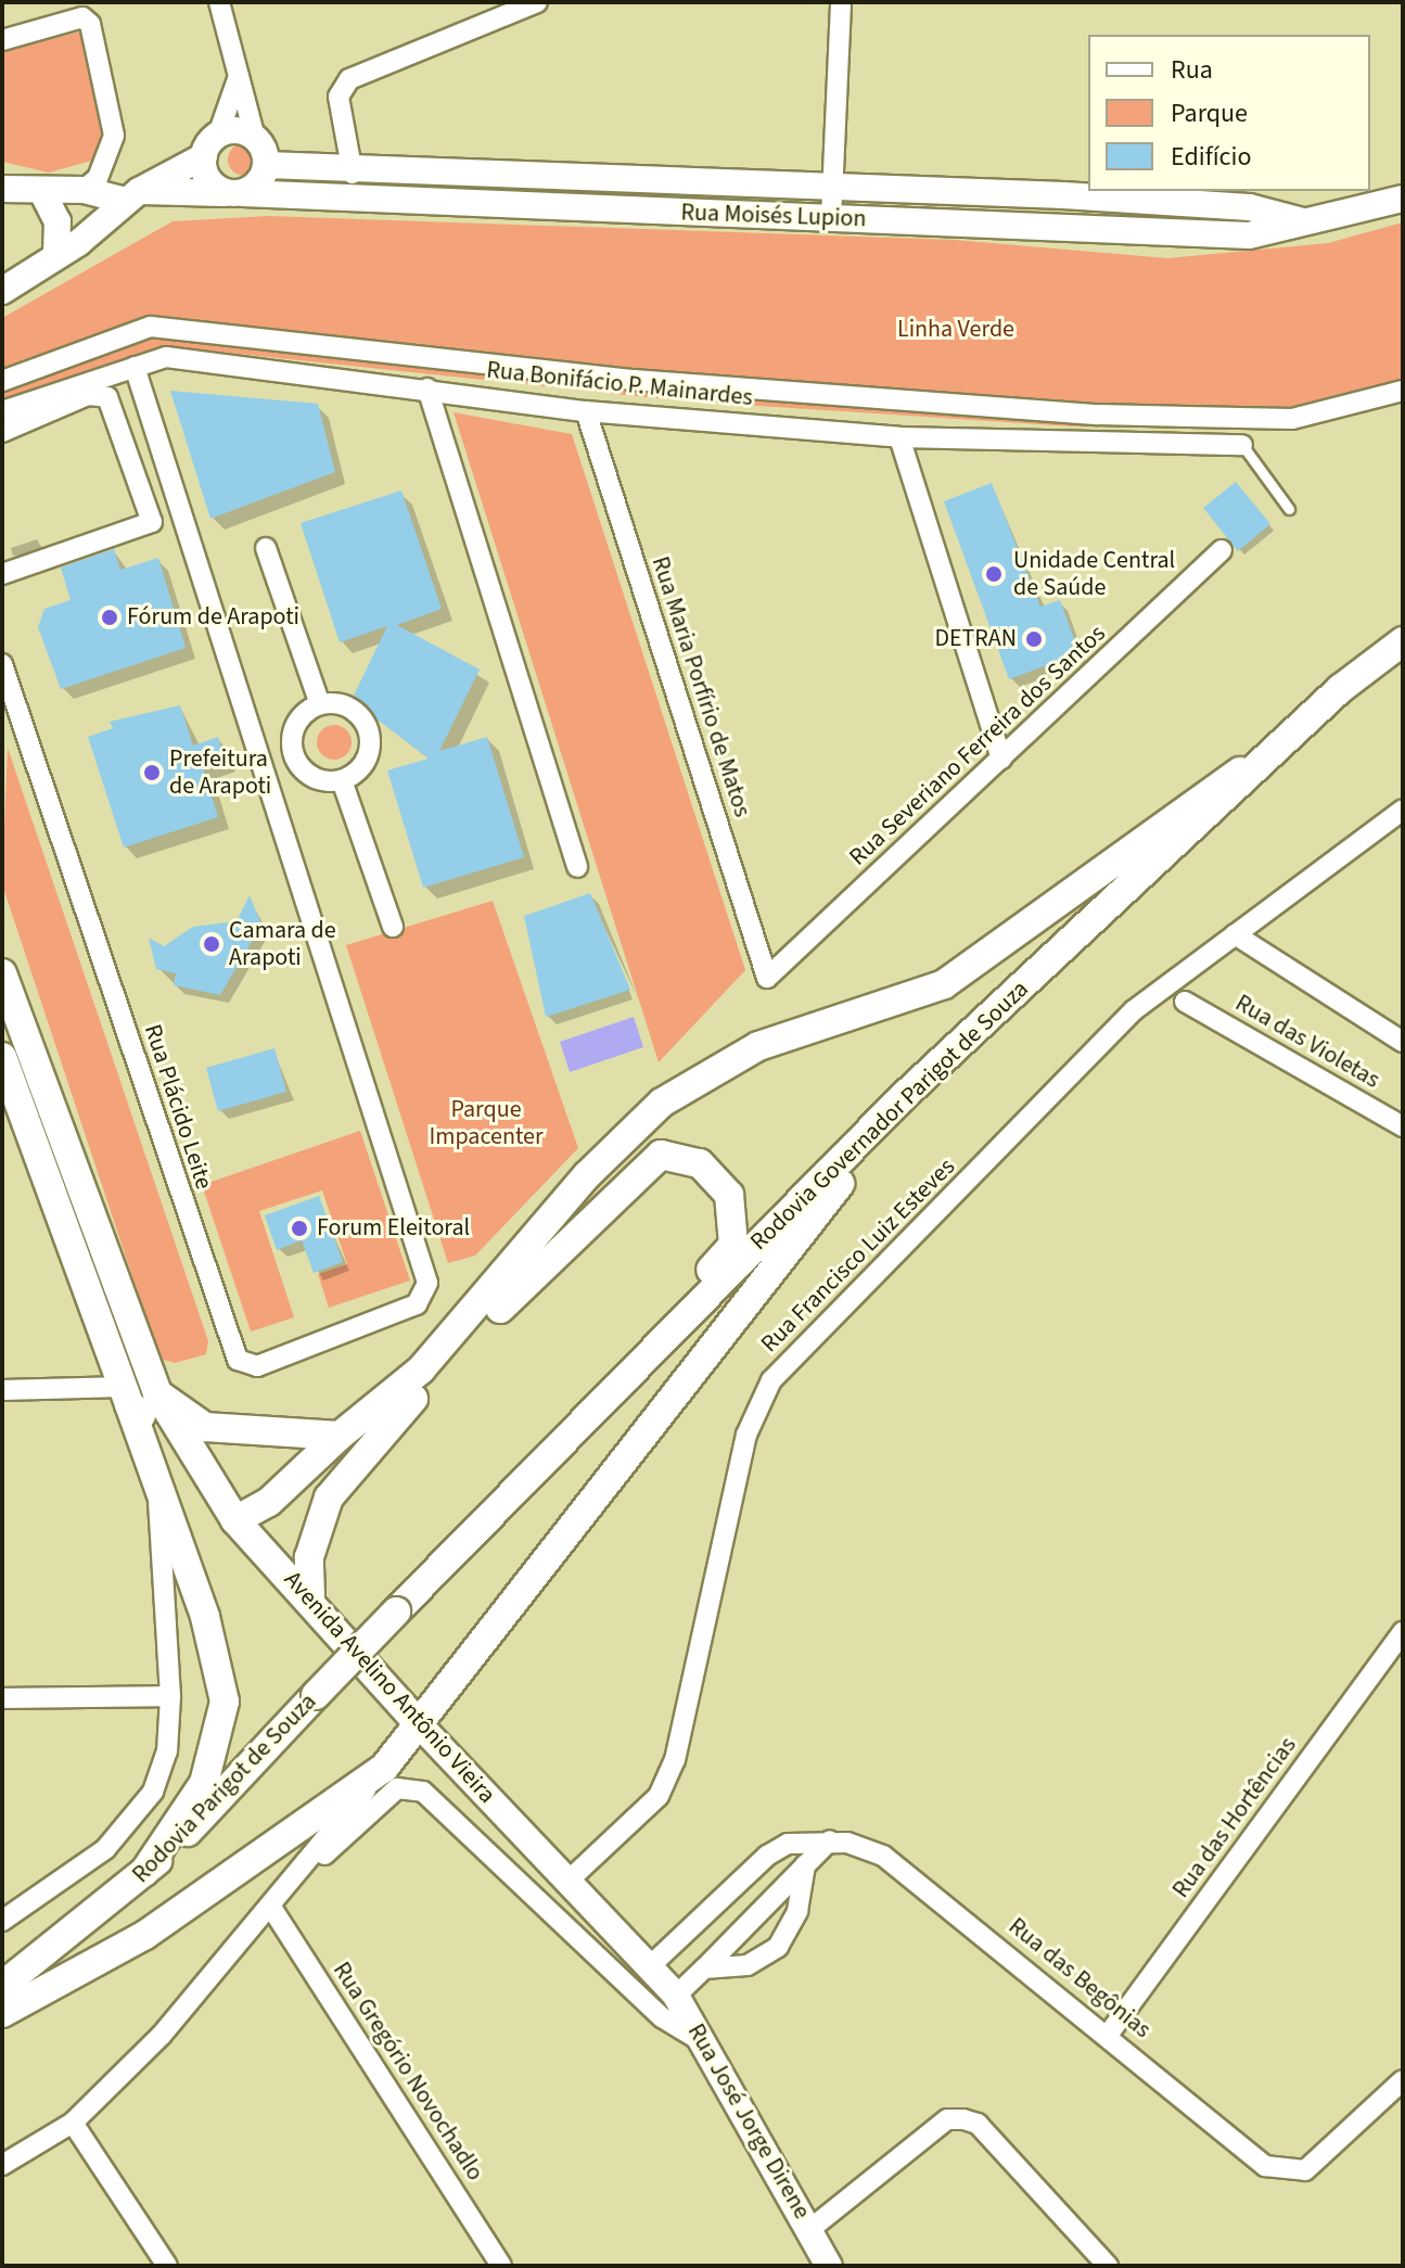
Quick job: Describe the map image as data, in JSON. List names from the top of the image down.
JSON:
{
  "streets": {
    "main road": ["Rodovia Governador Parigot de Souza", "Avenida Avelino Antônio Vieira", "Rodovia Parigot de Souza"],
    "street": [
      "Rua Moisés Lupion",
      "Rua Bonifácio P. Mainardes",
      "Rua Maria Porfírio de Matos",
      "Rua Severiano Ferreira dos Santos",
      "Rua das Violetas",
      "Rua Plácido Leite",
      "Rua Francisco Luiz Esteves",
      "Rua das Hortências",
      "Rua das Begônias",
      "Rua Gregório Novochadlo",
      "Rua José Jorge Direne"
    ]
  },
  "crossings": [
    ["Rua Bonifácio P. Mainardes", "Rua Maria Porfírio de Matos"],
    ["Rua Maria Porfírio de Matos", "Rua Severiano Ferreira dos Santos"],
    ["Rodovia Governador Parigot de Souza", "Rodovia Parigot de Souza"],
    ["Rua Francisco Luiz Esteves", "Avenida Avelino Antônio Vieira"],
    ["Avenida Avelino Antônio Vieira", "Rua das Begônias"],
    ["Avenida Avelino Antônio Vieira", "Rua José Jorge Direne"],
    ["Rua das Hortências", "Rua das Begônias"],
    ["Rua das Begônias", "Rua José Jorge Direne"]
  ],
  "parks": ["Linha Verde", "Parque Impacenter"],
  "places": [
    "Unidade Central de Saúde",
    "Fórum de Arapoti",
    "DETRAN",
    "Prefeitura de Arapoti",
    "Camara de Arapoti",
    "Forum Eleitoral"
  ],
  "legend": ["Rua", "Parque", "Edifício"]
}
